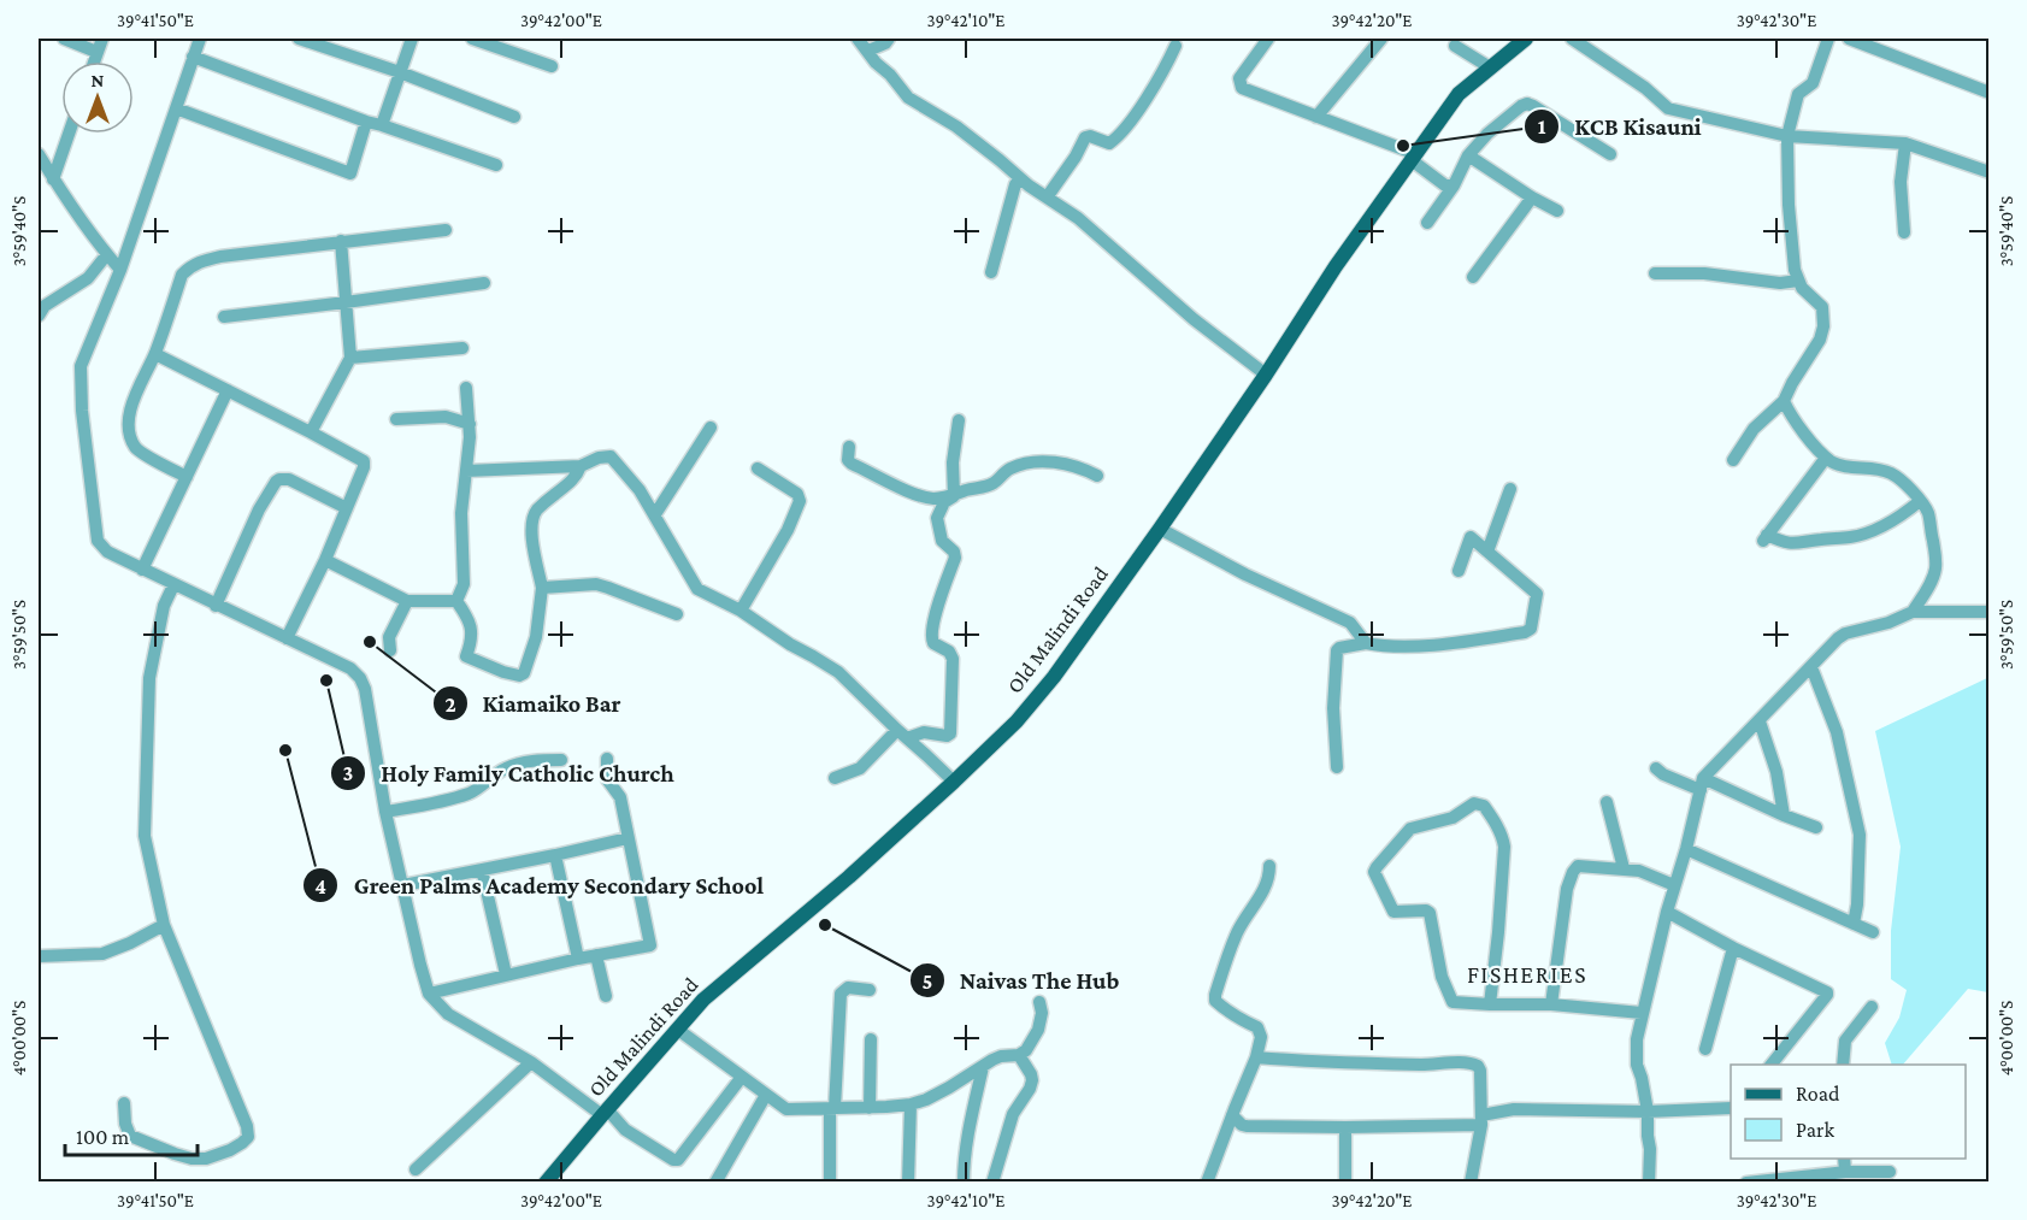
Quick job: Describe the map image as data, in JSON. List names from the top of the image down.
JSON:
{
  "streets": {
    "main road": ["Old Malindi Road"]
  },
  "districts": ["FISHERIES"],
  "places": [
    "KCB Kisauni",
    "Kiamaiko Bar",
    "Holy Family Catholic Church",
    "Green Palms Academy Secondary School",
    "Naivas The Hub"
  ],
  "legend": ["Road", "Park"],
  "scale_bar": "100 m",
  "north": "top",
  "coordinates": [
    "39°41'50\"E",
    "39°42'00\"E",
    "39°42'10\"E",
    "39°42'20\"E",
    "39°42'30\"E",
    "3°59'40\"S",
    "3°59'50\"S",
    "4°00'00\"S"
  ]
}
